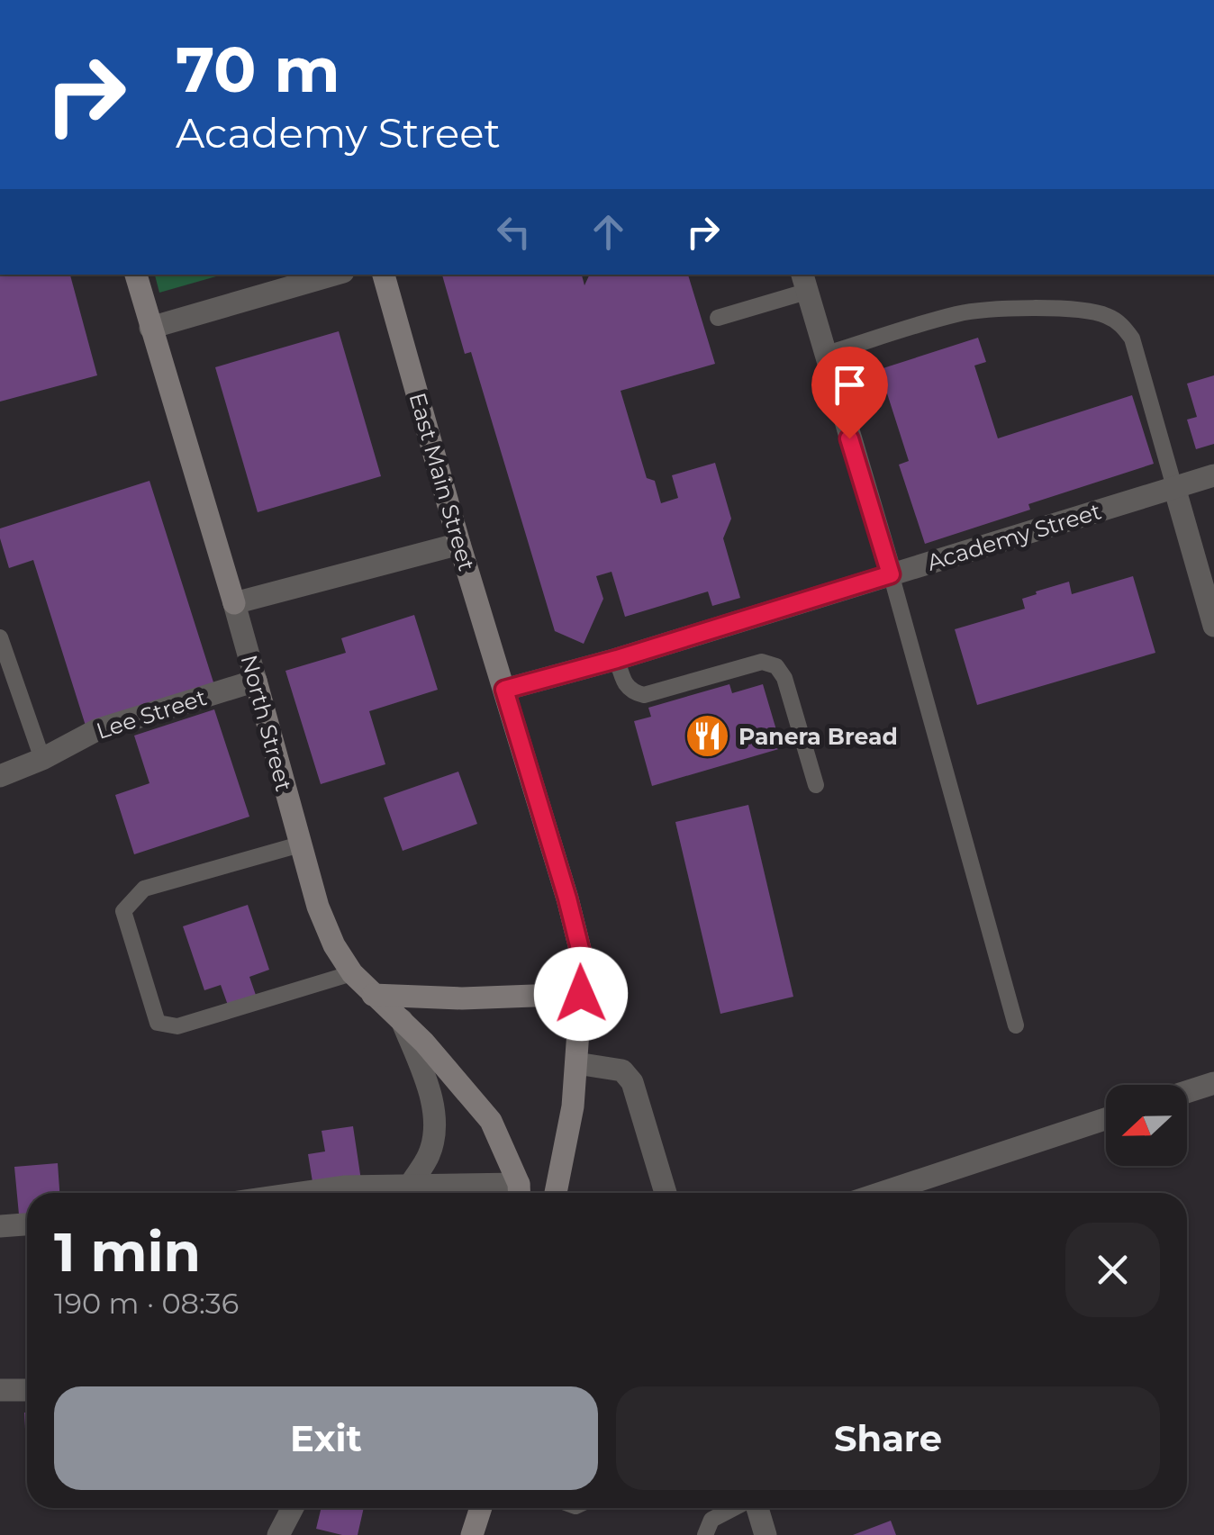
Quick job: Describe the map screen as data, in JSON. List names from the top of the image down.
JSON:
{
  "streets": {
    "main road": ["East Main Street", "North Street"],
    "street": ["Academy Street", "Lee Street"]
  },
  "crossings": [
    ["East Main Street", "Academy Street"],
    ["Lee Street", "North Street"]
  ],
  "places": {
    "restaurant": ["Panera Bread"]
  },
  "north": "left",
  "page": {
    "turn": ["70 m", "Academy Street"],
    "heading": ["1 min", "190 m · 08:36"],
    "buttons": ["Exit", "Share"]
  }
}
